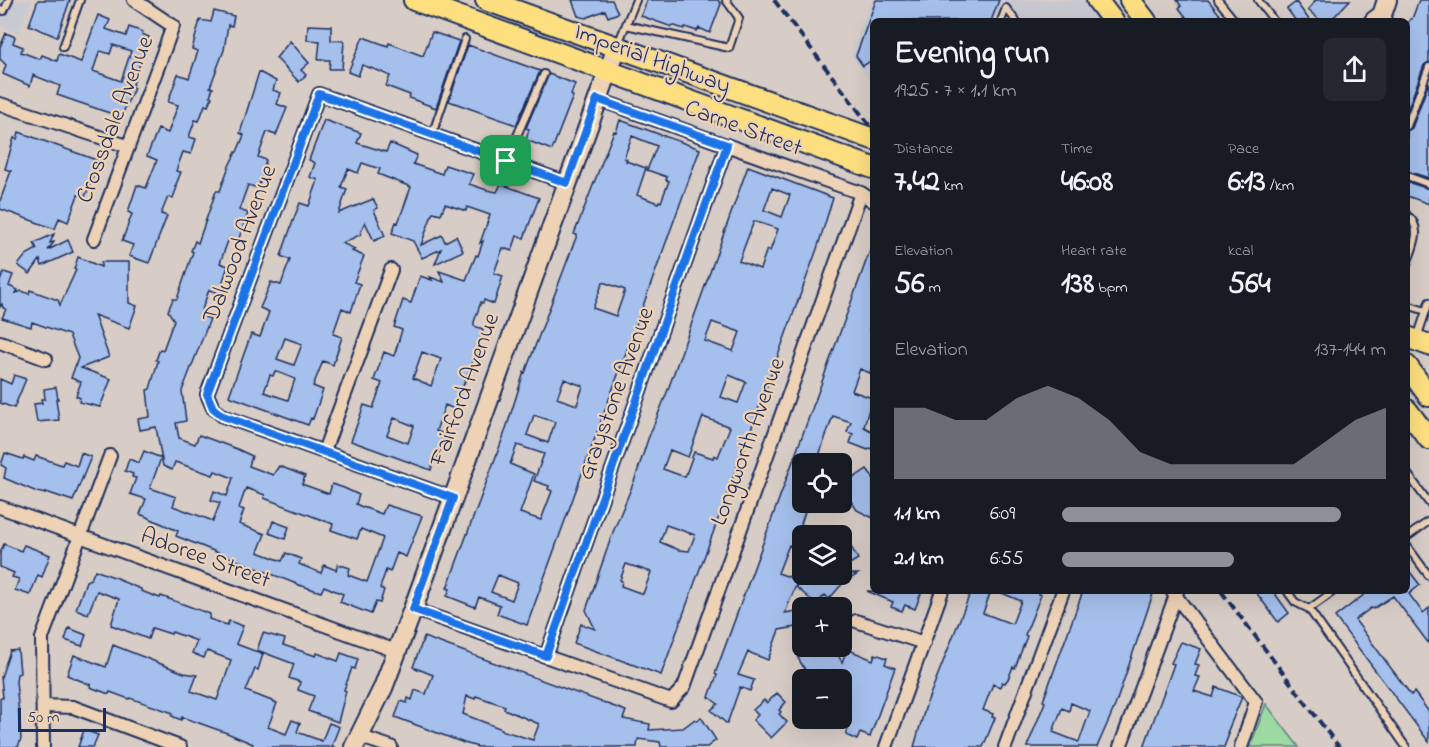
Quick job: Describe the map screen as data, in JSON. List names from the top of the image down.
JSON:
{
  "streets": {
    "main road": ["Imperial Highway"],
    "street": [
      "Crossdale Avenue",
      "Carne Street",
      "Dalwood Avenue",
      "Fairford Avenue",
      "Graystone Avenue",
      "Longworth Avenue",
      "Adoree Street"
    ]
  },
  "crossings": [
    ["Imperial Highway", "Fairford Avenue"],
    ["Carne Street", "Fairford Avenue"],
    ["Carne Street", "Graystone Avenue"],
    ["Carne Street", "Longworth Avenue"],
    ["Fairford Avenue", "Adoree Street"],
    ["Graystone Avenue", "Longworth Avenue"]
  ],
  "scale_bar": "50 m",
  "page": {
    "heading": ["Evening run", "19:25 · 7 × 1.1 km"],
    "stats": [
      ["Distance", "7.42 km"],
      ["Time", "46:08"],
      ["Pace", "6:13 /km"],
      ["Elevation", "56 m"],
      ["Heart rate", "138 bpm"],
      ["kcal", "564"]
    ],
    "chart": ["Elevation", "137–144 m"],
    "map_buttons": ["+", "−"],
    "list": [
      {
        "name": "1.1 km",
        "note": "6:09"
      },
      {
        "name": "2.1 km",
        "note": "6:55"
      }
    ],
    "scale": "50 m"
  }
}
